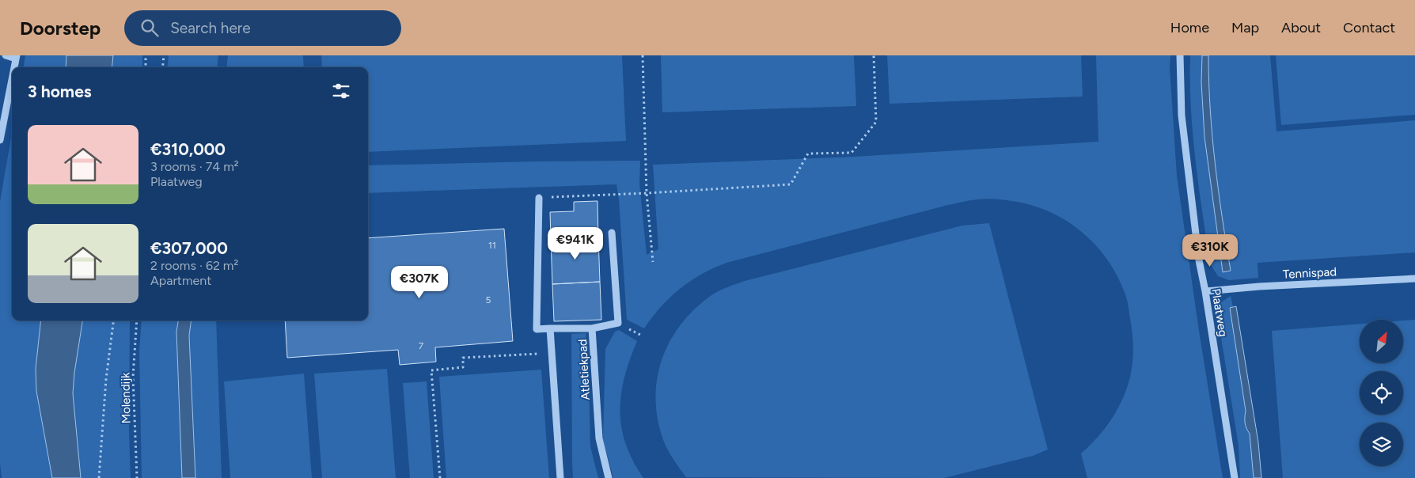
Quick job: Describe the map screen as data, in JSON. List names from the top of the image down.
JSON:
{
  "streets": {
    "street": ["Tennispad", "Plaatweg", "Atletiekpad"],
    "path": ["Molendijk"]
  },
  "crossings": [
    ["Tennispad", "Plaatweg"]
  ],
  "house_numbers": ["11", "5", "7"],
  "north": "top right",
  "page": {
    "header": "Doorstep",
    "search": "Search here",
    "nav": [
      "Home",
      "Map",
      "About",
      "Contact"
    ],
    "heading": "3 homes",
    "list": [
      {
        "name": "€310,000",
        "note": "3 rooms · 74 m² · Plaatweg"
      },
      {
        "name": "€307,000",
        "note": "2 rooms · 62 m² · Apartment"
      }
    ],
    "price": ["€941K", "€310K", "€307K"]
  }
}
